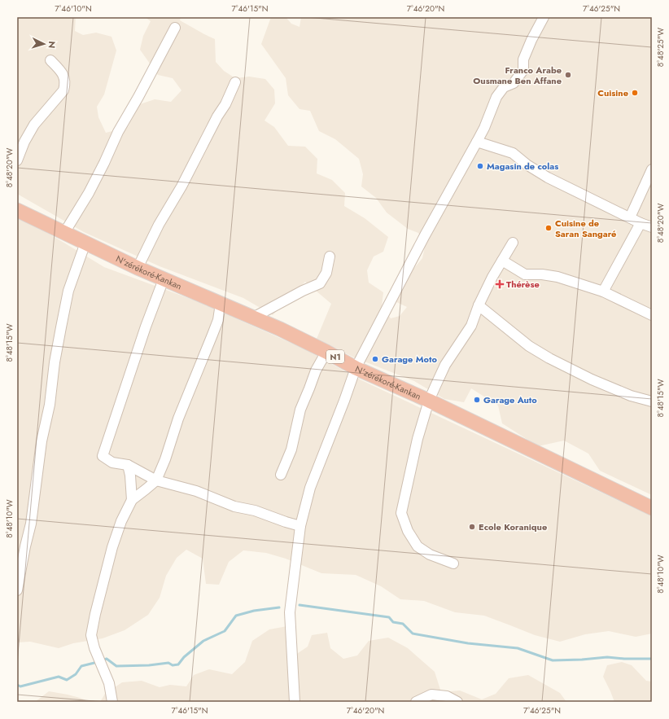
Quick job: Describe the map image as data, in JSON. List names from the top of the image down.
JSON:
{
  "streets": {
    "highway": ["N'zérékoré-Kankan", "N1"]
  },
  "places": {
    "other": [
      "Franco Arabe Ousmane Ben Affane",
      "Cuisine",
      "Magasin de colas",
      "Cuisine de Saran Sangaré",
      "Garage Moto",
      "Garage Auto",
      "Ecole Koranique"
    ],
    "health": ["Thérèse"]
  },
  "north": "right",
  "coordinates": [
    "7°46'10\"N",
    "7°46'15\"N",
    "7°46'20\"N",
    "7°46'25\"N",
    "8°48'25\"W",
    "8°48'20\"W",
    "8°48'15\"W",
    "8°48'10\"W"
  ]
}
